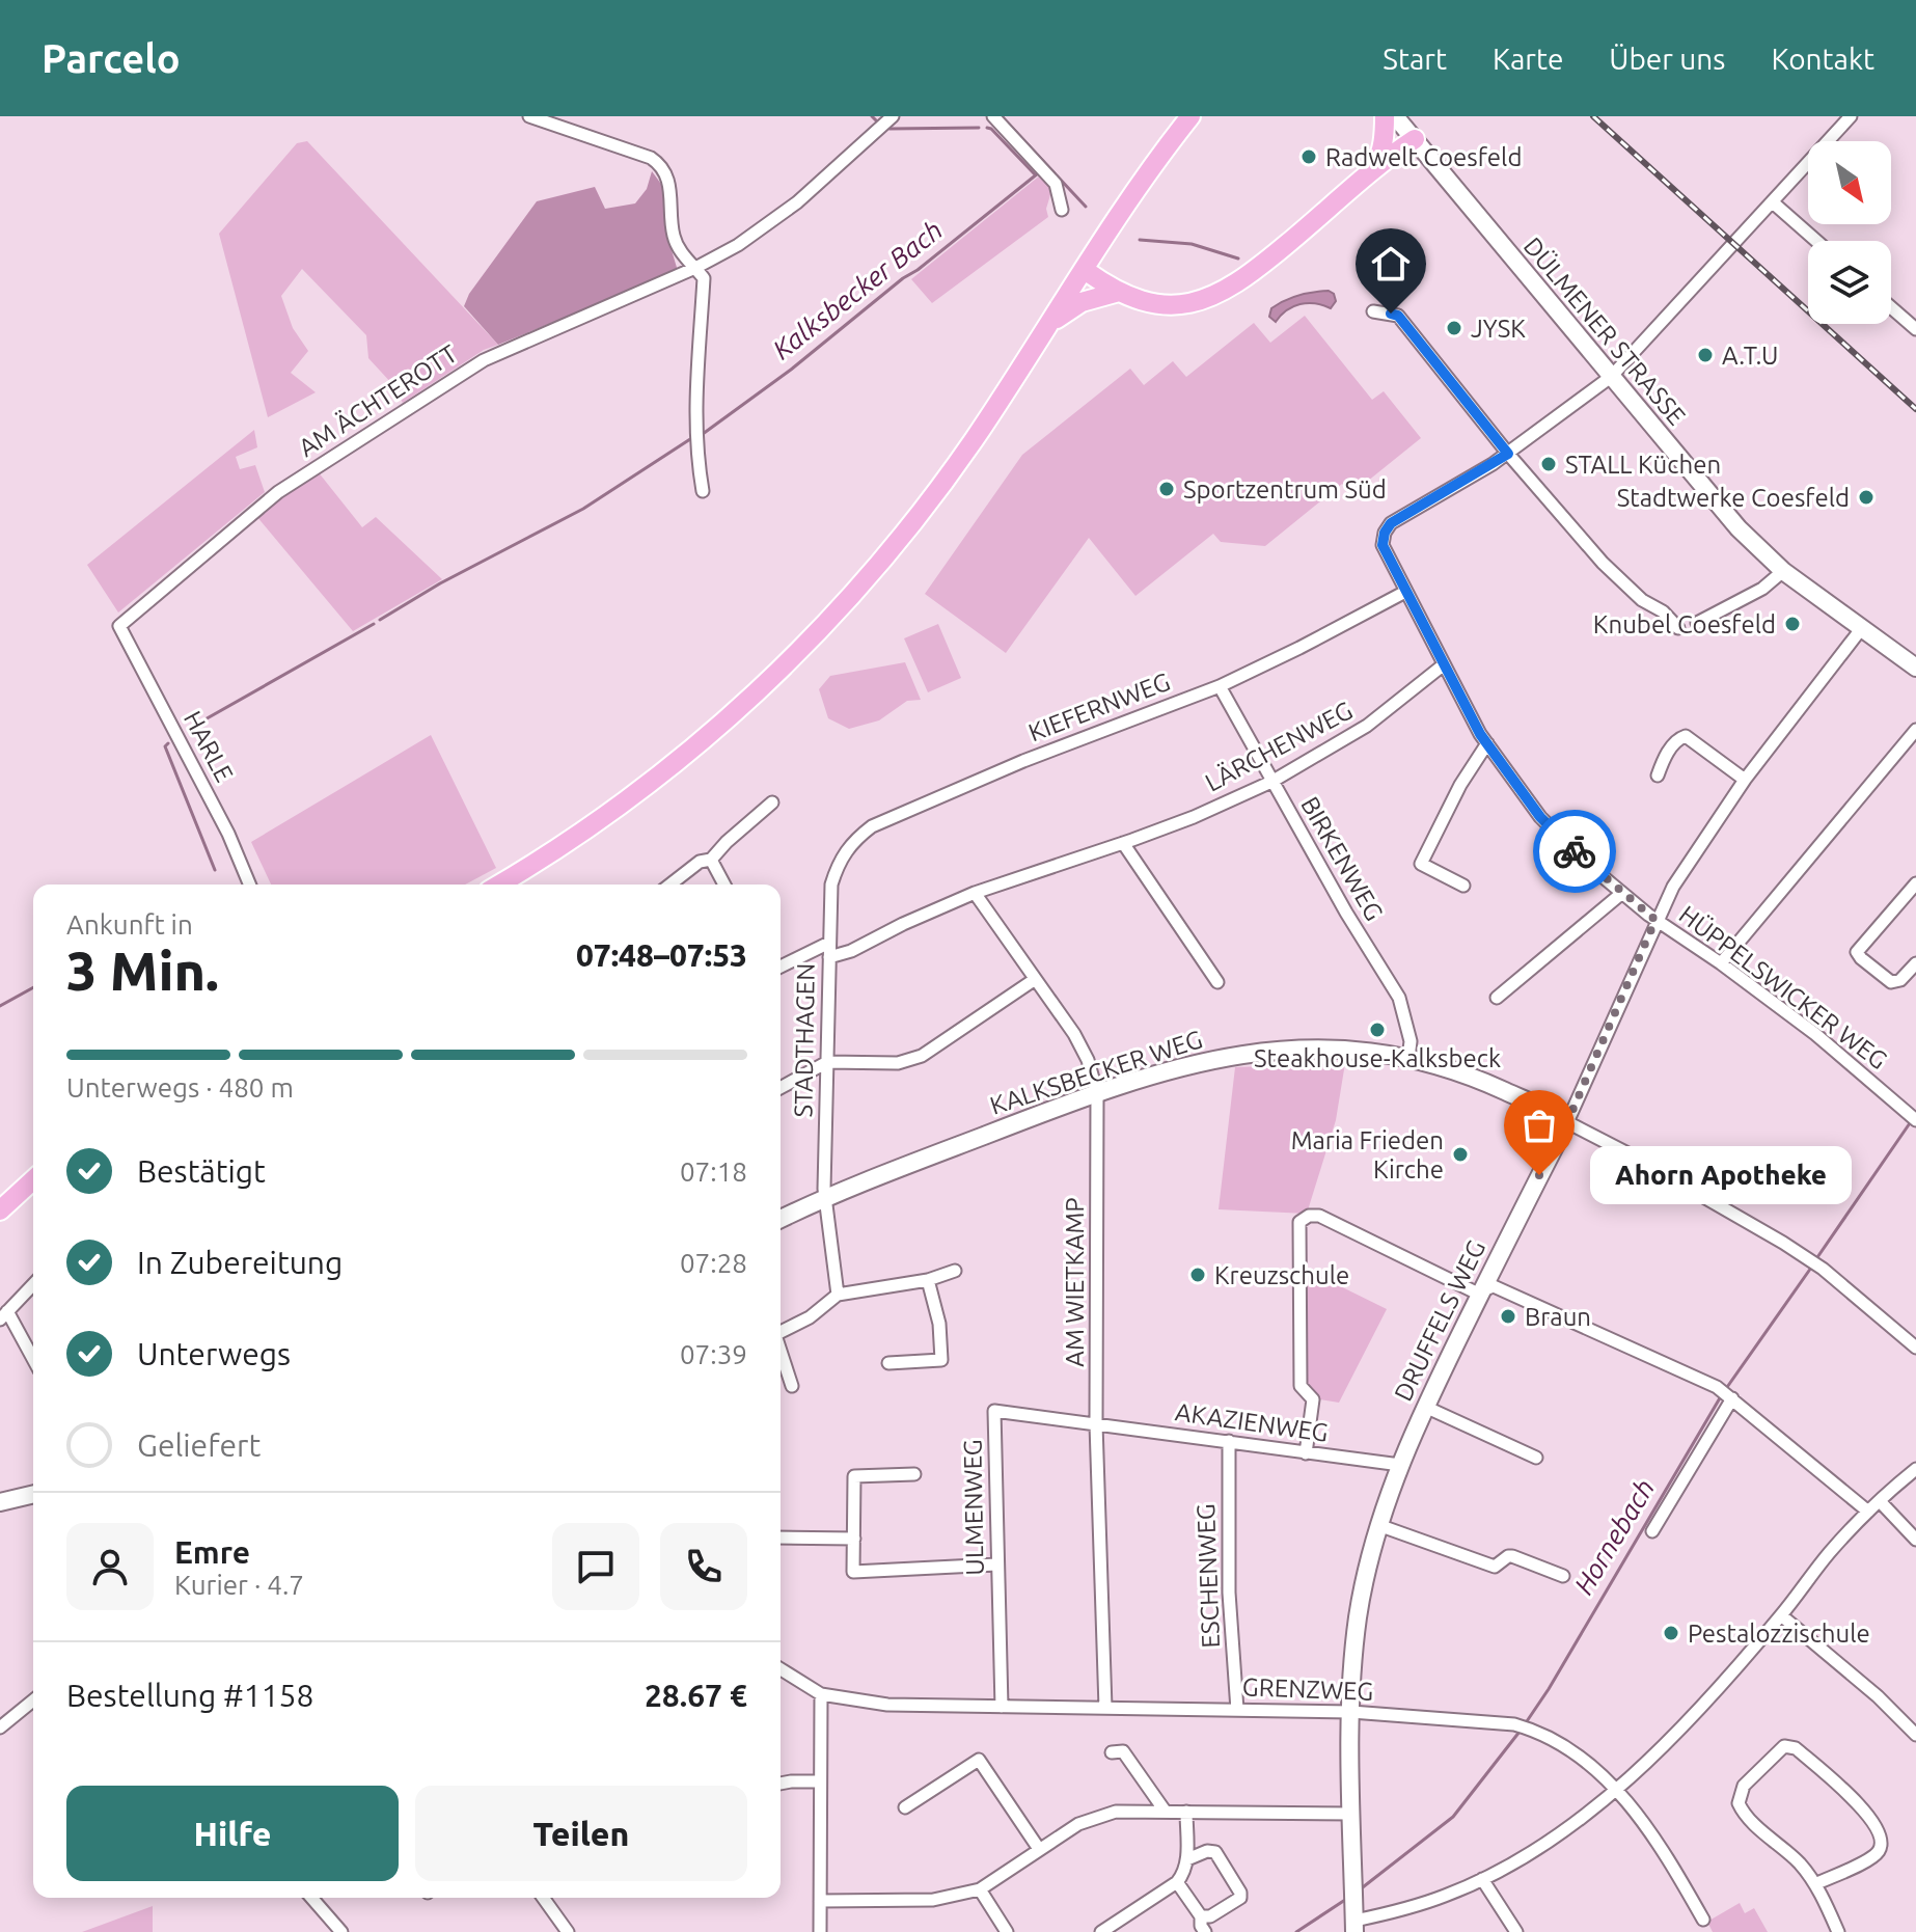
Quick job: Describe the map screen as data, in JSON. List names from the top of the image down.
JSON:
{
  "streets": {
    "street": [
      "DÜLMENER STRASSE",
      "AM ÄCHTEROTT",
      "KIEFERNWEG",
      "HARLE",
      "LÄRCHENWEG",
      "BIRKENWEG",
      "HÜPPELSWICKER WEG",
      "STADTHAGEN",
      "KALKSBECKER WEG",
      "AM WIETKAMP",
      "DRUFFELS WEG",
      "AKAZIENWEG",
      "ULMENWEG",
      "ESCHENWEG",
      "GRENZWEG"
    ]
  },
  "crossings": [
    ["DÜLMENER STRASSE", "HÜPPELSWICKER WEG"],
    ["DÜLMENER STRASSE", "DRUFFELS WEG"],
    ["AM ÄCHTEROTT", "HARLE"],
    ["KIEFERNWEG", "BIRKENWEG"],
    ["KIEFERNWEG", "HÜPPELSWICKER WEG"],
    ["KIEFERNWEG", "STADTHAGEN"],
    ["LÄRCHENWEG", "BIRKENWEG"],
    ["LÄRCHENWEG", "HÜPPELSWICKER WEG"],
    ["LÄRCHENWEG", "STADTHAGEN"],
    ["LÄRCHENWEG", "AM WIETKAMP"],
    ["BIRKENWEG", "KALKSBECKER WEG"],
    ["HÜPPELSWICKER WEG", "DRUFFELS WEG"],
    ["STADTHAGEN", "KALKSBECKER WEG"],
    ["KALKSBECKER WEG", "AM WIETKAMP"],
    ["KALKSBECKER WEG", "DRUFFELS WEG"],
    ["AM WIETKAMP", "AKAZIENWEG"],
    ["AM WIETKAMP", "ULMENWEG"],
    ["AM WIETKAMP", "GRENZWEG"],
    ["DRUFFELS WEG", "AKAZIENWEG"],
    ["DRUFFELS WEG", "GRENZWEG"],
    ["AKAZIENWEG", "ULMENWEG"],
    ["AKAZIENWEG", "ESCHENWEG"],
    ["ULMENWEG", "GRENZWEG"],
    ["ESCHENWEG", "GRENZWEG"]
  ],
  "water": ["Kalksbecker Bach", "Hornebach"],
  "places": [
    "Radwelt Coesfeld",
    "JYSK",
    "A.T.U",
    "STALL Küchen",
    "Sportzentrum Süd",
    "Stadtwerke Coesfeld",
    "Knubel Coesfeld",
    "Steakhouse-Kalksbeck",
    "Maria Frieden Kirche",
    "Ahorn Apotheke",
    "Kreuzschule",
    "Braun",
    "Pestalozzischule"
  ],
  "north": "bottom right",
  "page": {
    "header": "Parcelo",
    "nav": [
      "Start",
      "Karte",
      "Über uns",
      "Kontakt"
    ],
    "heading": ["3 Min.", "Ankunft in", "07:48–07:53"],
    "panel": [
      "Emre",
      "Kurier · 4.7",
      "Bestellung #1158",
      "28.67 €"
    ],
    "bar": "Unterwegs · 480 m",
    "list": [
      ["Bestätigt", "07:18"],
      ["In Zubereitung", "07:28"],
      ["Unterwegs", "07:39"],
      "Geliefert"
    ],
    "bubble": "Ahorn Apotheke",
    "buttons": ["Hilfe", "Teilen"]
  }
}
